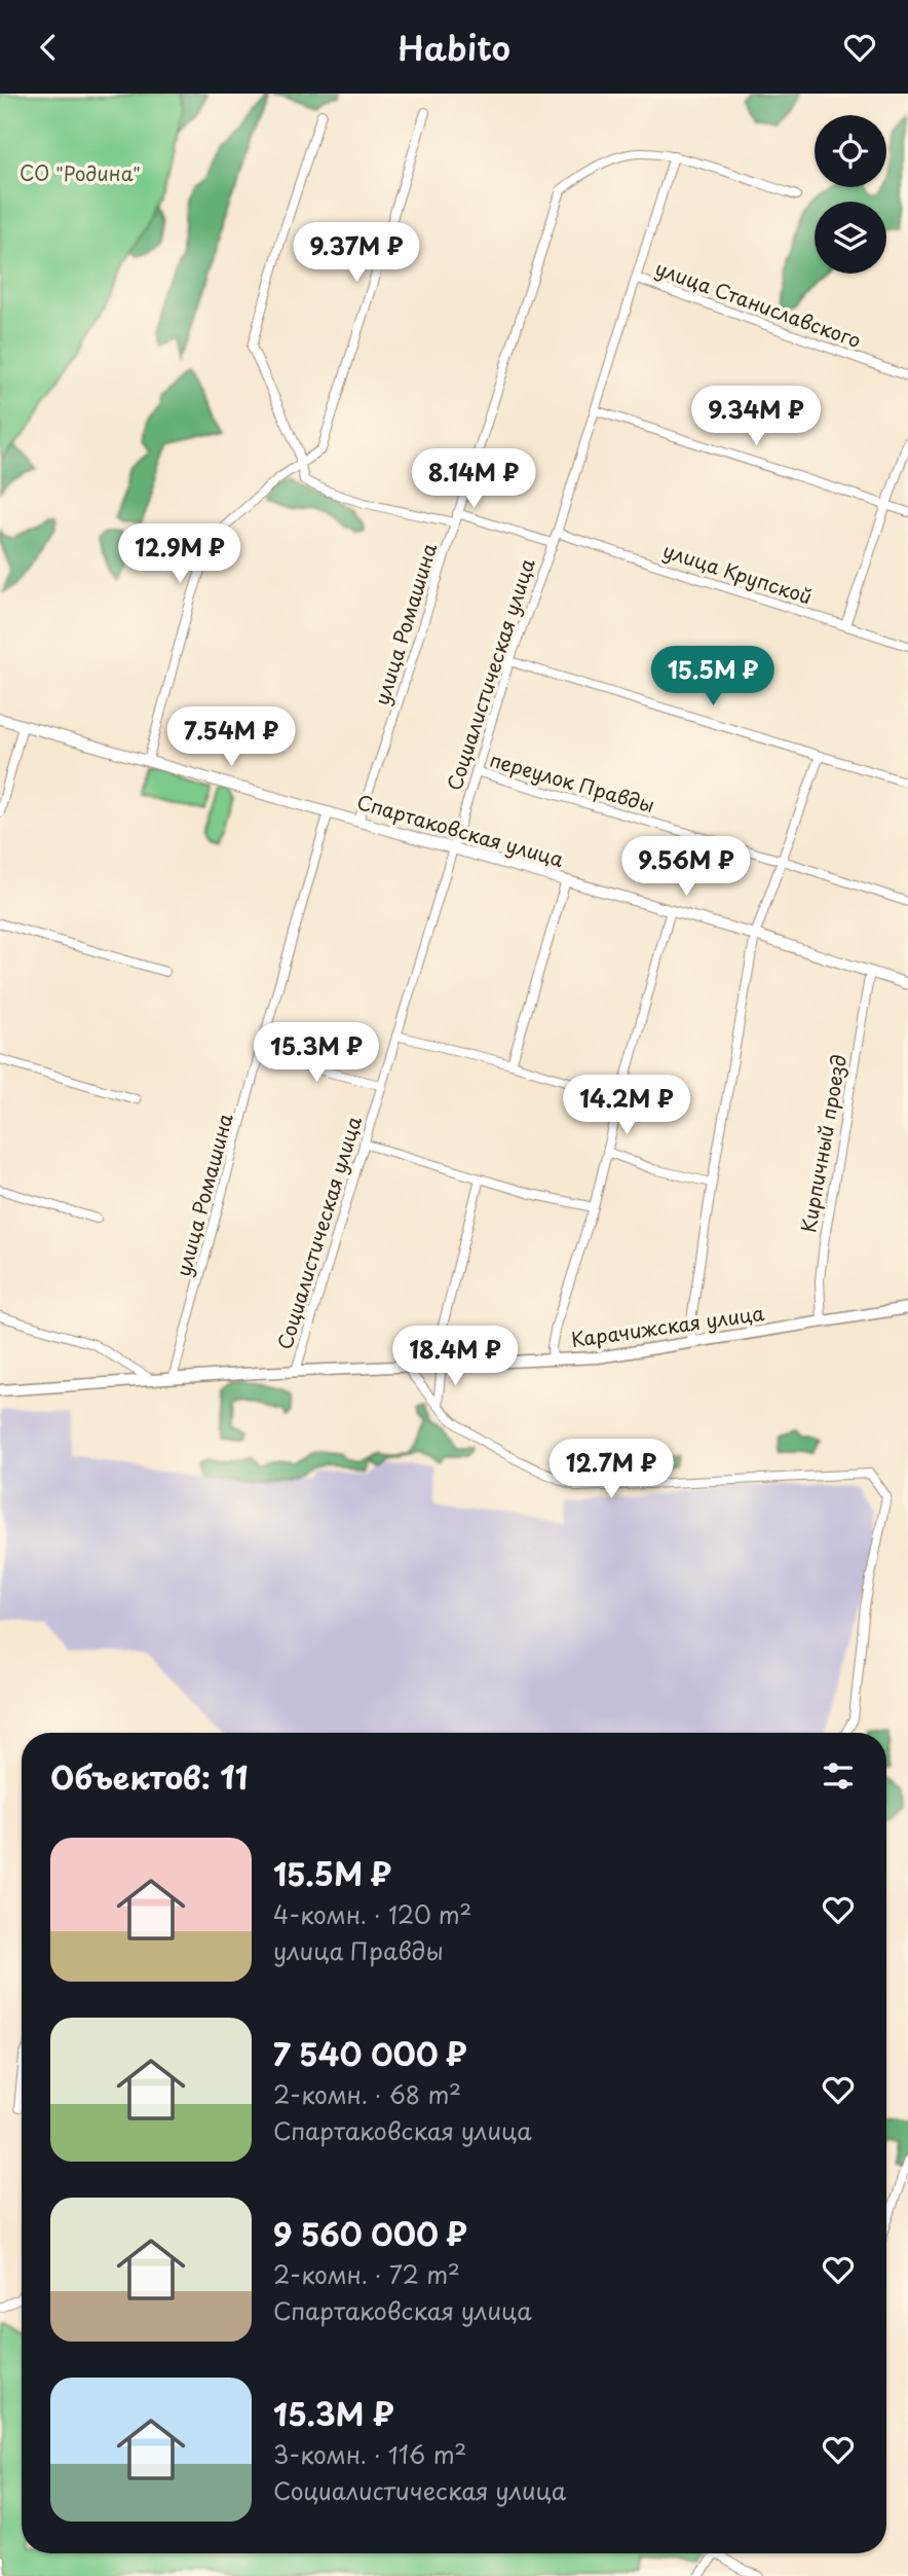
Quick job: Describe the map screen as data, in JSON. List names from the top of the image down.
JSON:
{
  "streets": {
    "main road": ["Карачижская улица"],
    "street": [
      "улица Станиславского",
      "улица Крупской",
      "улица Ромашина",
      "Социалистическая улица",
      "переулок Правды",
      "Спартаковская улица",
      "Кирпичный проезд"
    ]
  },
  "crossings": [
    ["улица Станиславского", "Социалистическая улица"],
    ["улица Крупской", "Социалистическая улица"],
    ["улица Ромашина", "Социалистическая улица"],
    ["улица Ромашина", "Спартаковская улица"],
    ["улица Ромашина", "Карачижская улица"],
    ["Социалистическая улица", "переулок Правды"],
    ["Социалистическая улица", "Спартаковская улица"],
    ["Социалистическая улица", "Карачижская улица"],
    ["Спартаковская улица", "Кирпичный проезд"],
    ["Кирпичный проезд", "Карачижская улица"]
  ],
  "parks": ["СО \"Родина\""],
  "page": {
    "header": "Habito",
    "price": [
      "9.37M ₽",
      "9.34M ₽",
      "8.14M ₽",
      "12.9M ₽",
      "15.5M ₽",
      "7.54M ₽",
      "9.56M ₽",
      "15.3M ₽",
      "14.2M ₽",
      "18.4M ₽",
      "12.7M ₽"
    ],
    "heading": "Объектов: 11",
    "list": [
      {
        "name": "15.5M ₽",
        "note": "4-комн. · 120 m² · улица Правды"
      },
      {
        "name": "7 540 000 ₽",
        "note": "2-комн. · 68 m² · Спартаковская улица"
      },
      {
        "name": "9 560 000 ₽",
        "note": "2-комн. · 72 m² · Спартаковская улица"
      },
      {
        "name": "15.3M ₽",
        "note": "3-комн. · 116 m² · Социалистическая улица"
      }
    ]
  }
}
